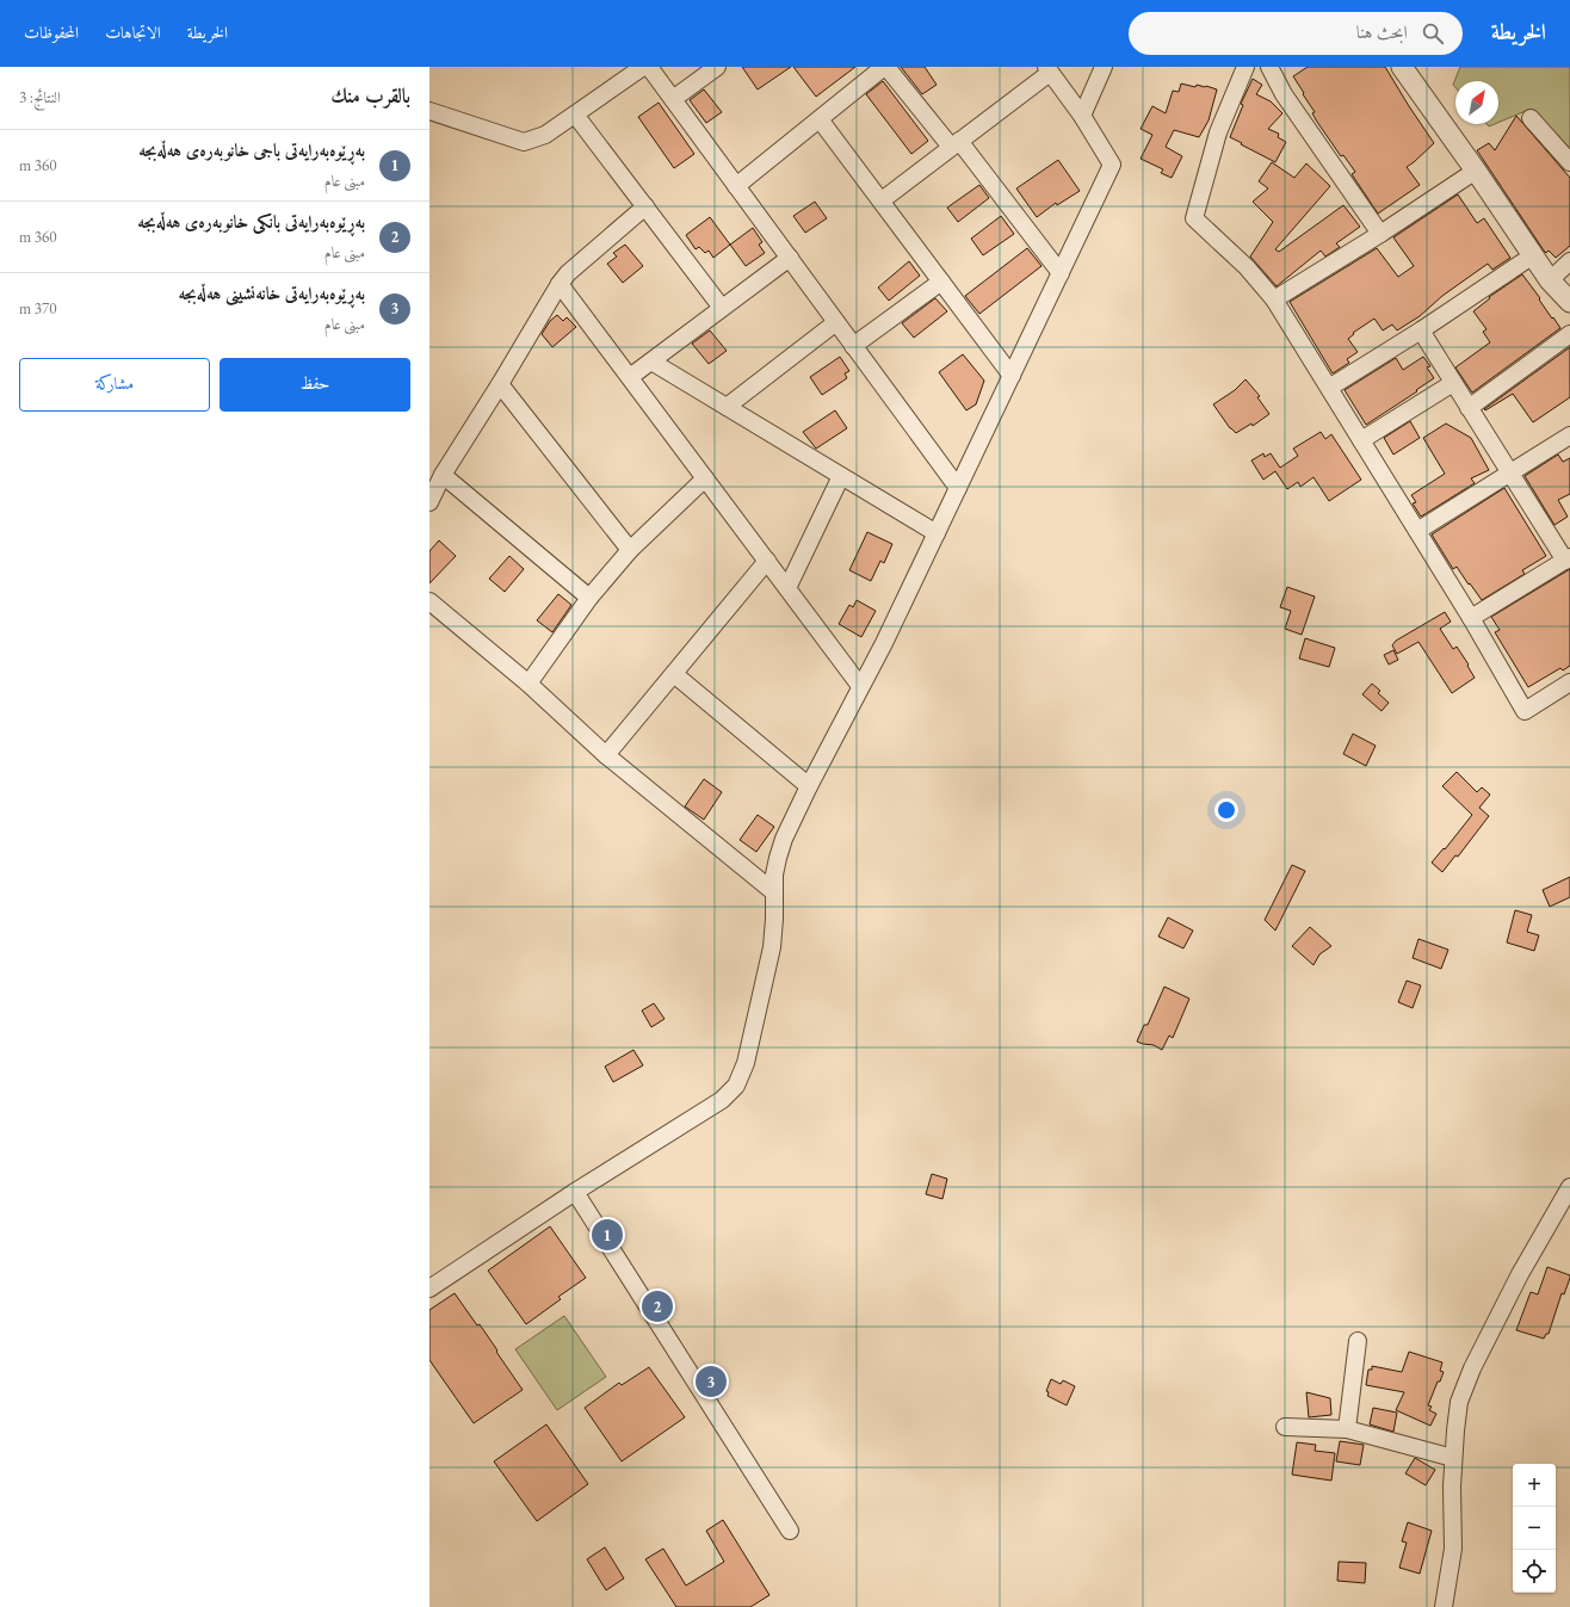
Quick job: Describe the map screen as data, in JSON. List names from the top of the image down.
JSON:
{
  "north": "top right",
  "page": {
    "header": "الخريطة",
    "search": "ابحث هنا",
    "nav": ["الخريطة", "الاتجاهات", "المحفوظات"],
    "heading": ["بالقرب منك", "النتائج: 3"],
    "list": [
      {
        "mark": "1",
        "name": "بەڕێوەبەرایەتی باجی خانوبەرەی هەڵەبجە",
        "note": "مبنى عام",
        "value": "360 m"
      },
      {
        "mark": "2",
        "name": "بەڕێوەبەرایەتی بانکی خانوبەرەی هەڵەبجە",
        "note": "مبنى عام",
        "value": "360 m"
      },
      {
        "mark": "3",
        "name": "بەڕێوەبەرایەتی خانەنشینی هەڵەبجە",
        "note": "مبنى عام",
        "value": "370 m"
      }
    ],
    "buttons": ["حفظ", "مشاركة"],
    "pins": ["1", "2", "3"],
    "map_buttons": ["+", "−"]
  }
}
